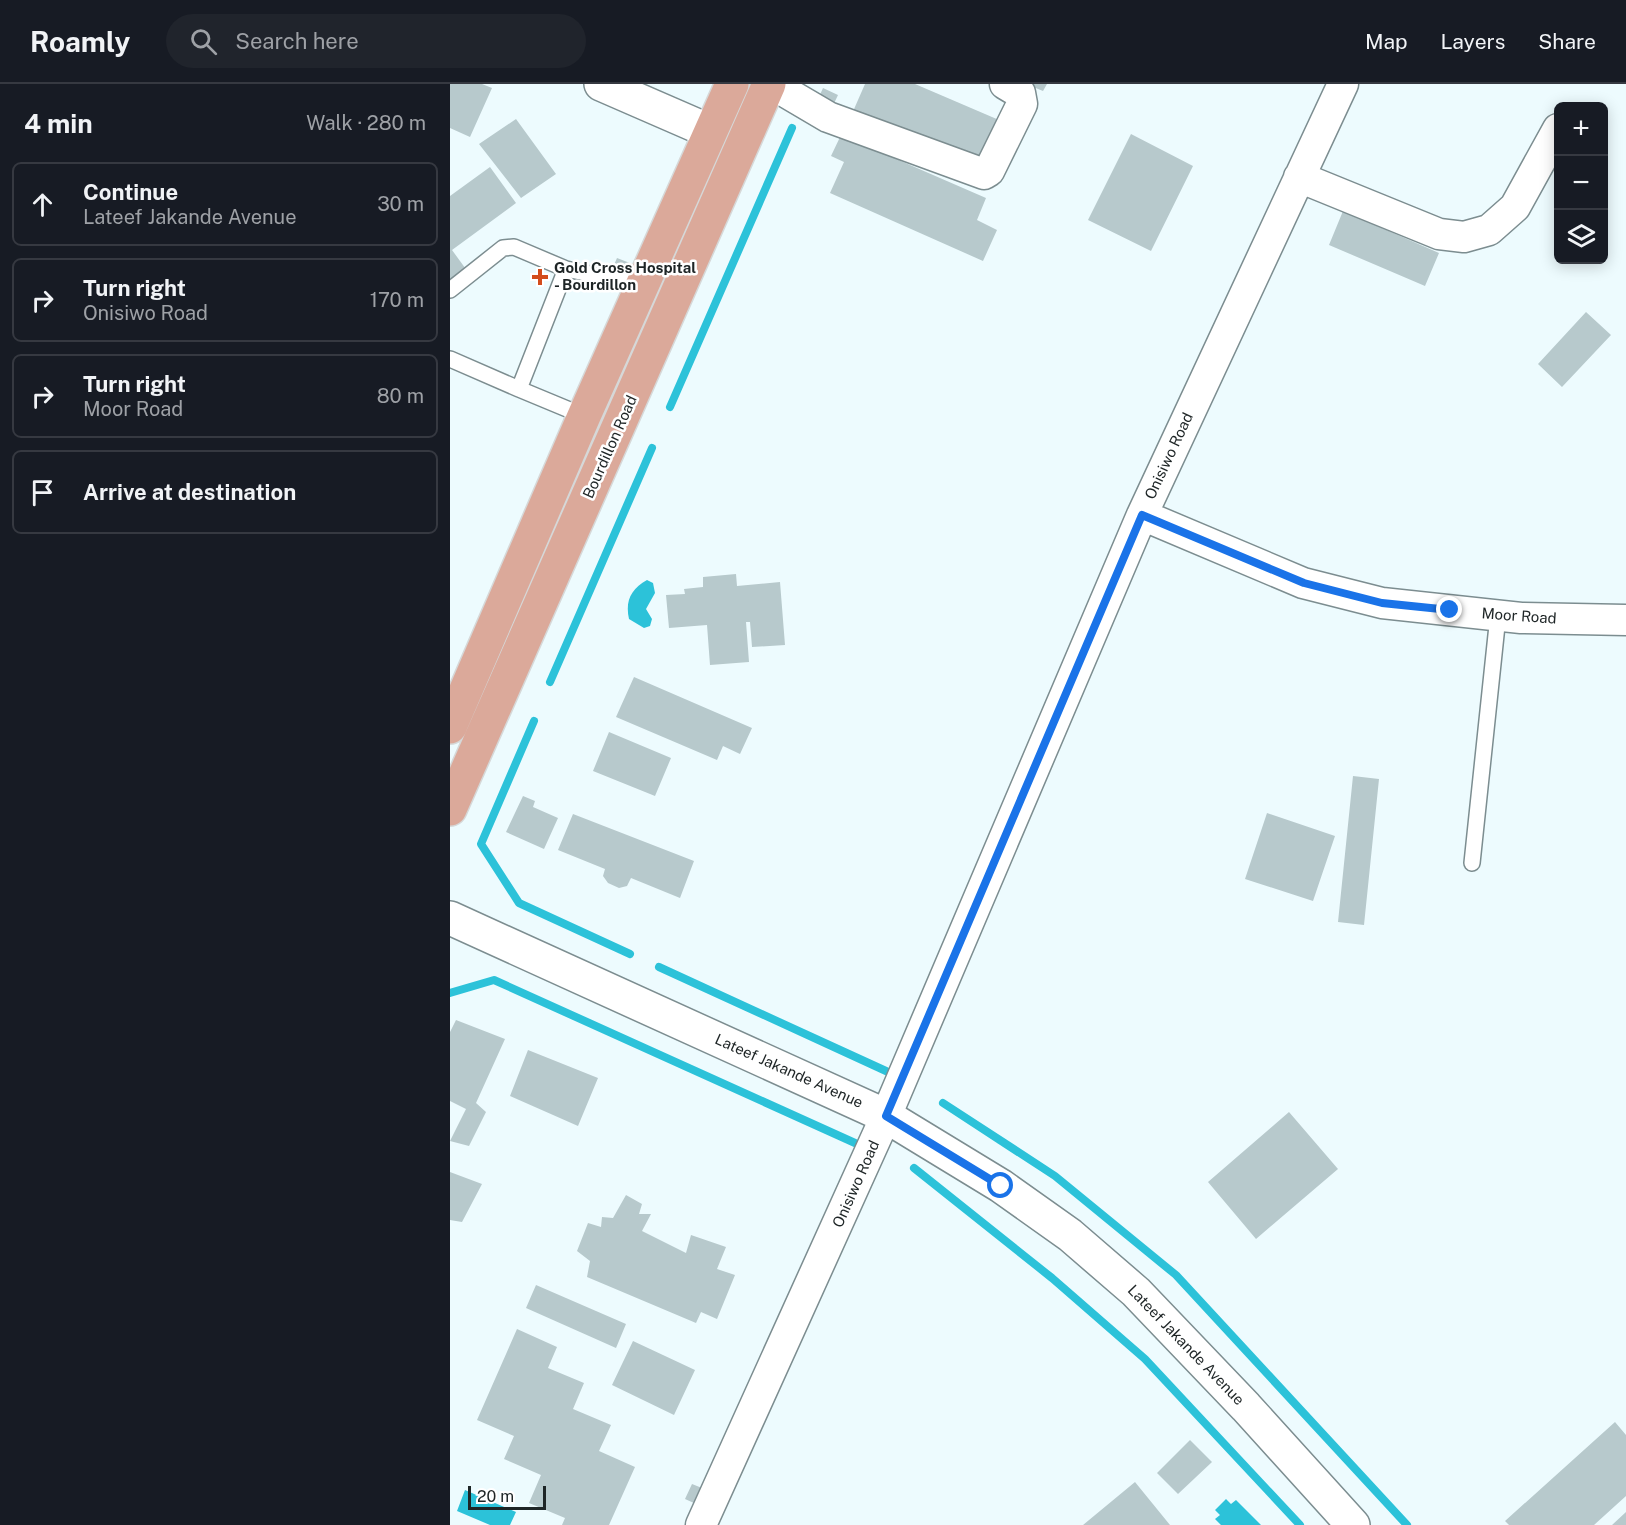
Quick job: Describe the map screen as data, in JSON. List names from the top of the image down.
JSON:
{
  "streets": {
    "main road": ["Bourdillon Road"],
    "street": ["Onisiwo Road", "Moor Road", "Lateef Jakande Avenue"]
  },
  "crossings": [
    ["Onisiwo Road", "Moor Road"],
    ["Onisiwo Road", "Lateef Jakande Avenue"]
  ],
  "places": {
    "health": ["Gold Cross Hospital - Bourdillon"]
  },
  "scale_bar": "20 m",
  "page": {
    "header": "Roamly",
    "search": "Search here",
    "nav": ["Map", "Layers", "Share"],
    "heading": ["4 min", "Walk · 280 m"],
    "map_buttons": ["+", "−"],
    "list": [
      ["Continue", "Lateef Jakande Avenue", "30 m"],
      ["Turn right", "Onisiwo Road", "170 m"],
      ["Turn right", "Moor Road", "80 m"],
      "Arrive at destination"
    ],
    "scale": "20 m"
  }
}
